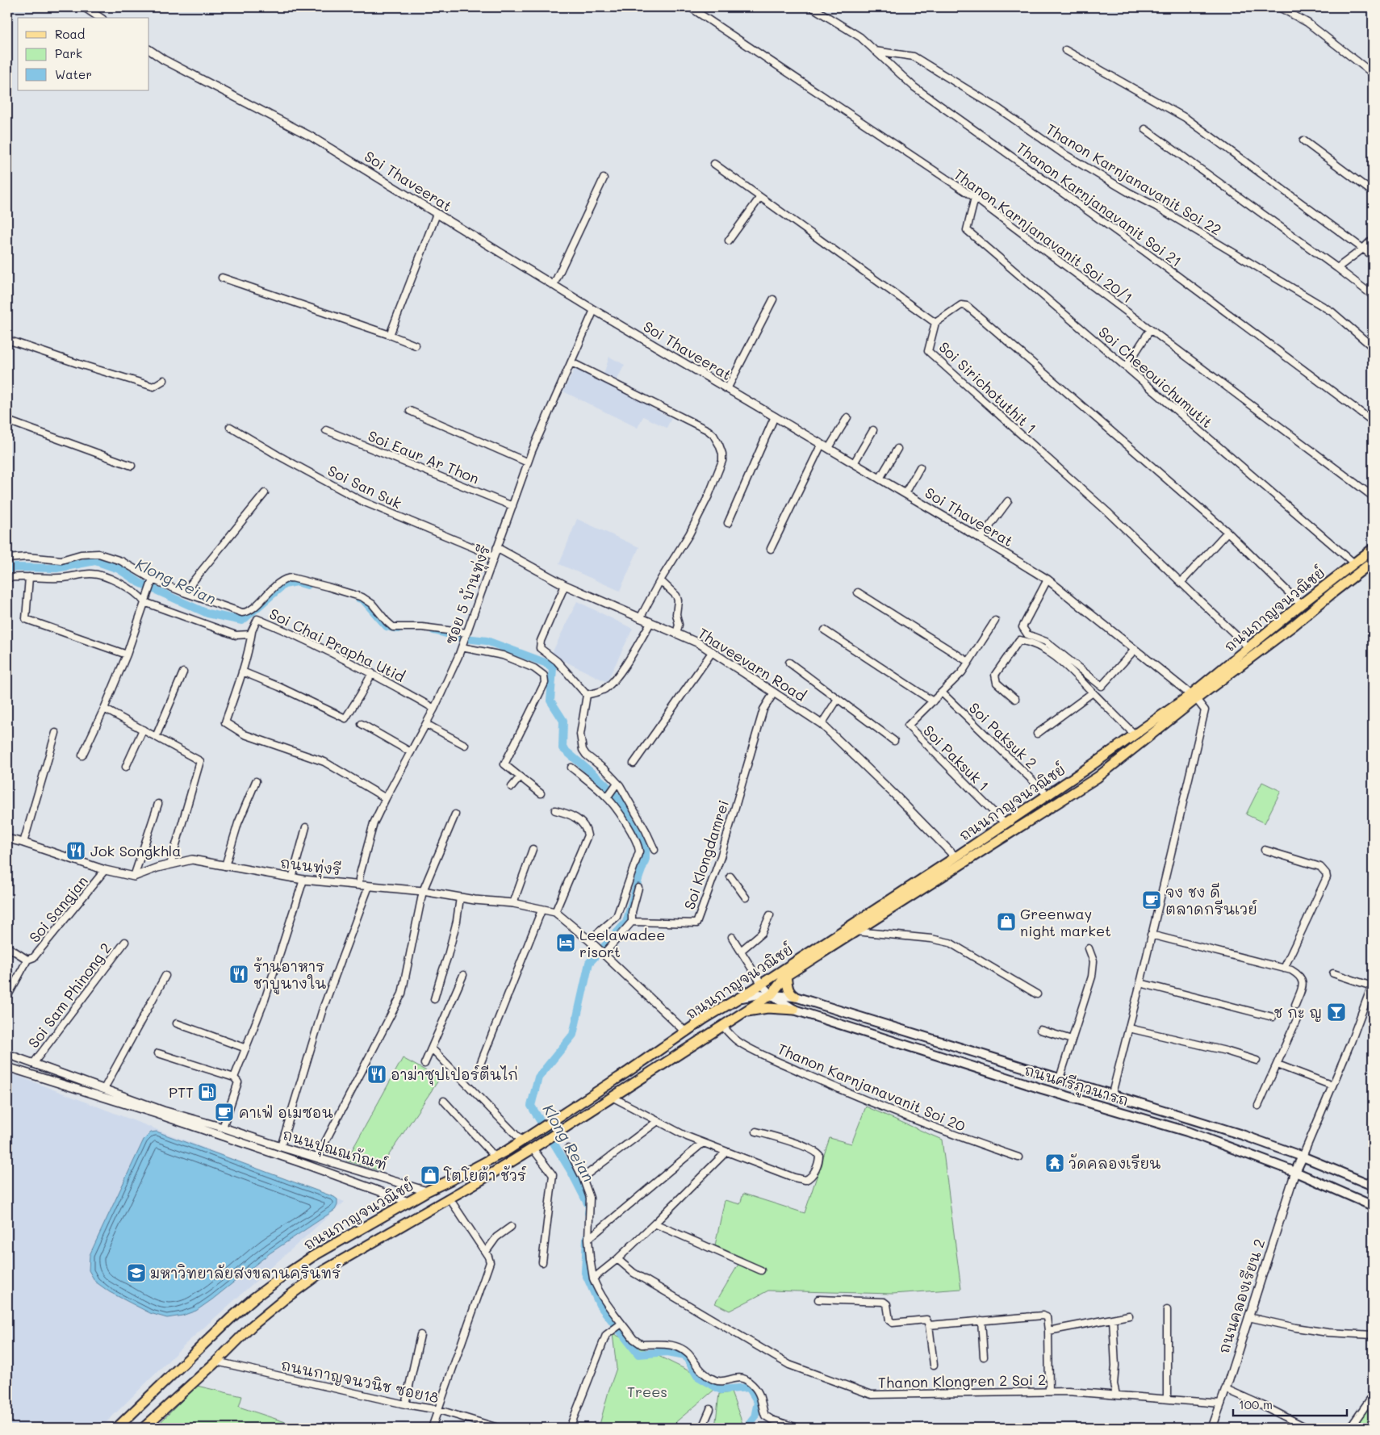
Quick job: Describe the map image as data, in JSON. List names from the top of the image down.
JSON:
{
  "streets": {
    "main road": ["ถนนกาญจนวณิชย์", "ถนนศรีภูวนารถ"],
    "street": [
      "Thanon Karnjanavanit Soi 22",
      "Soi Thaveerat",
      "Thanon Karnjanavanit Soi 21",
      "Thanon Karnjanavanit Soi 20/1",
      "Soi Cheeouichumutit",
      "Soi Sirichotuthit 1",
      "Soi Eaur Ar Thon",
      "Soi San Suk",
      "ซอย 5 บ้านทุ่งรี",
      "Soi Chai Prapha Utid",
      "Thaveevarn Road",
      "Soi Paksuk 2",
      "Soi Paksuk 1",
      "Soi Klongdamrei",
      "ถนนทุ่งรี",
      "Soi Sangjan",
      "Soi Sam Phinong 2",
      "Thanon Karnjanavanit Soi 20",
      "ถนนปุณณกัณฑ์",
      "ถนนคลองเรียน 2",
      "ถนนกาญจนวนิช ซอย18",
      "Thanon Klongren 2 Soi 2"
    ]
  },
  "crossings": [
    ["Thanon Karnjanavanit Soi 22", "Thanon Karnjanavanit Soi 21"],
    ["Soi Thaveerat", "ซอย 5 บ้านทุ่งรี"],
    ["Soi Thaveerat", "ถนนกาญจนวณิชย์"],
    ["Thanon Karnjanavanit Soi 20/1", "Soi Cheeouichumutit"],
    ["Soi Cheeouichumutit", "ถนนกาญจนวณิชย์"],
    ["Soi Sirichotuthit 1", "ถนนกาญจนวณิชย์"],
    ["Soi Eaur Ar Thon", "ซอย 5 บ้านทุ่งรี"],
    ["Soi San Suk", "ซอย 5 บ้านทุ่งรี"],
    ["ซอย 5 บ้านทุ่งรี", "Soi Chai Prapha Utid"],
    ["ซอย 5 บ้านทุ่งรี", "Thaveevarn Road"],
    ["ซอย 5 บ้านทุ่งรี", "ถนนทุ่งรี"],
    ["ถนนกาญจนวณิชย์", "Thaveevarn Road"],
    ["ถนนกาญจนวณิชย์", "Soi Paksuk 2"],
    ["ถนนกาญจนวณิชย์", "Soi Paksuk 1"],
    ["ถนนกาญจนวณิชย์", "ถนนศรีภูวนารถ"],
    ["ถนนกาญจนวณิชย์", "Thanon Karnjanavanit Soi 20"],
    ["ถนนกาญจนวณิชย์", "ถนนปุณณกัณฑ์"],
    ["ถนนกาญจนวณิชย์", "ถนนกาญจนวนิช ซอย18"],
    ["Thaveevarn Road", "Soi Klongdamrei"],
    ["Soi Sam Phinong 2", "ถนนปุณณกัณฑ์"],
    ["ถนนศรีภูวนารถ", "ถนนคลองเรียน 2"],
    ["ถนนคลองเรียน 2", "Thanon Klongren 2 Soi 2"]
  ],
  "water": ["Klong Reian"],
  "parks": ["Trees"],
  "places": {
    "restaurant": ["Jok Songkhla", "ร้านอาหาร ชาบูนางใน", "อาม่าซุปเปอร์ตีนไก่"],
    "cafe": ["จง ชง ดี ตลาดกรีนเวย์", "คาเฟ่ อเมซอน"],
    "shop": ["Greenway night market", "โตโยต้า ชัวร์"],
    "hotel": ["Leelawadee risort"],
    "bar": ["ช กะ ญ"],
    "fuel station": ["PTT"],
    "temple": ["วัดคลองเรียน"],
    "school or university": ["มหาวิทยาลัยสงขลานครินทร์"]
  },
  "legend": ["Road", "Park", "Water"],
  "scale_bar": "100 m"
}
